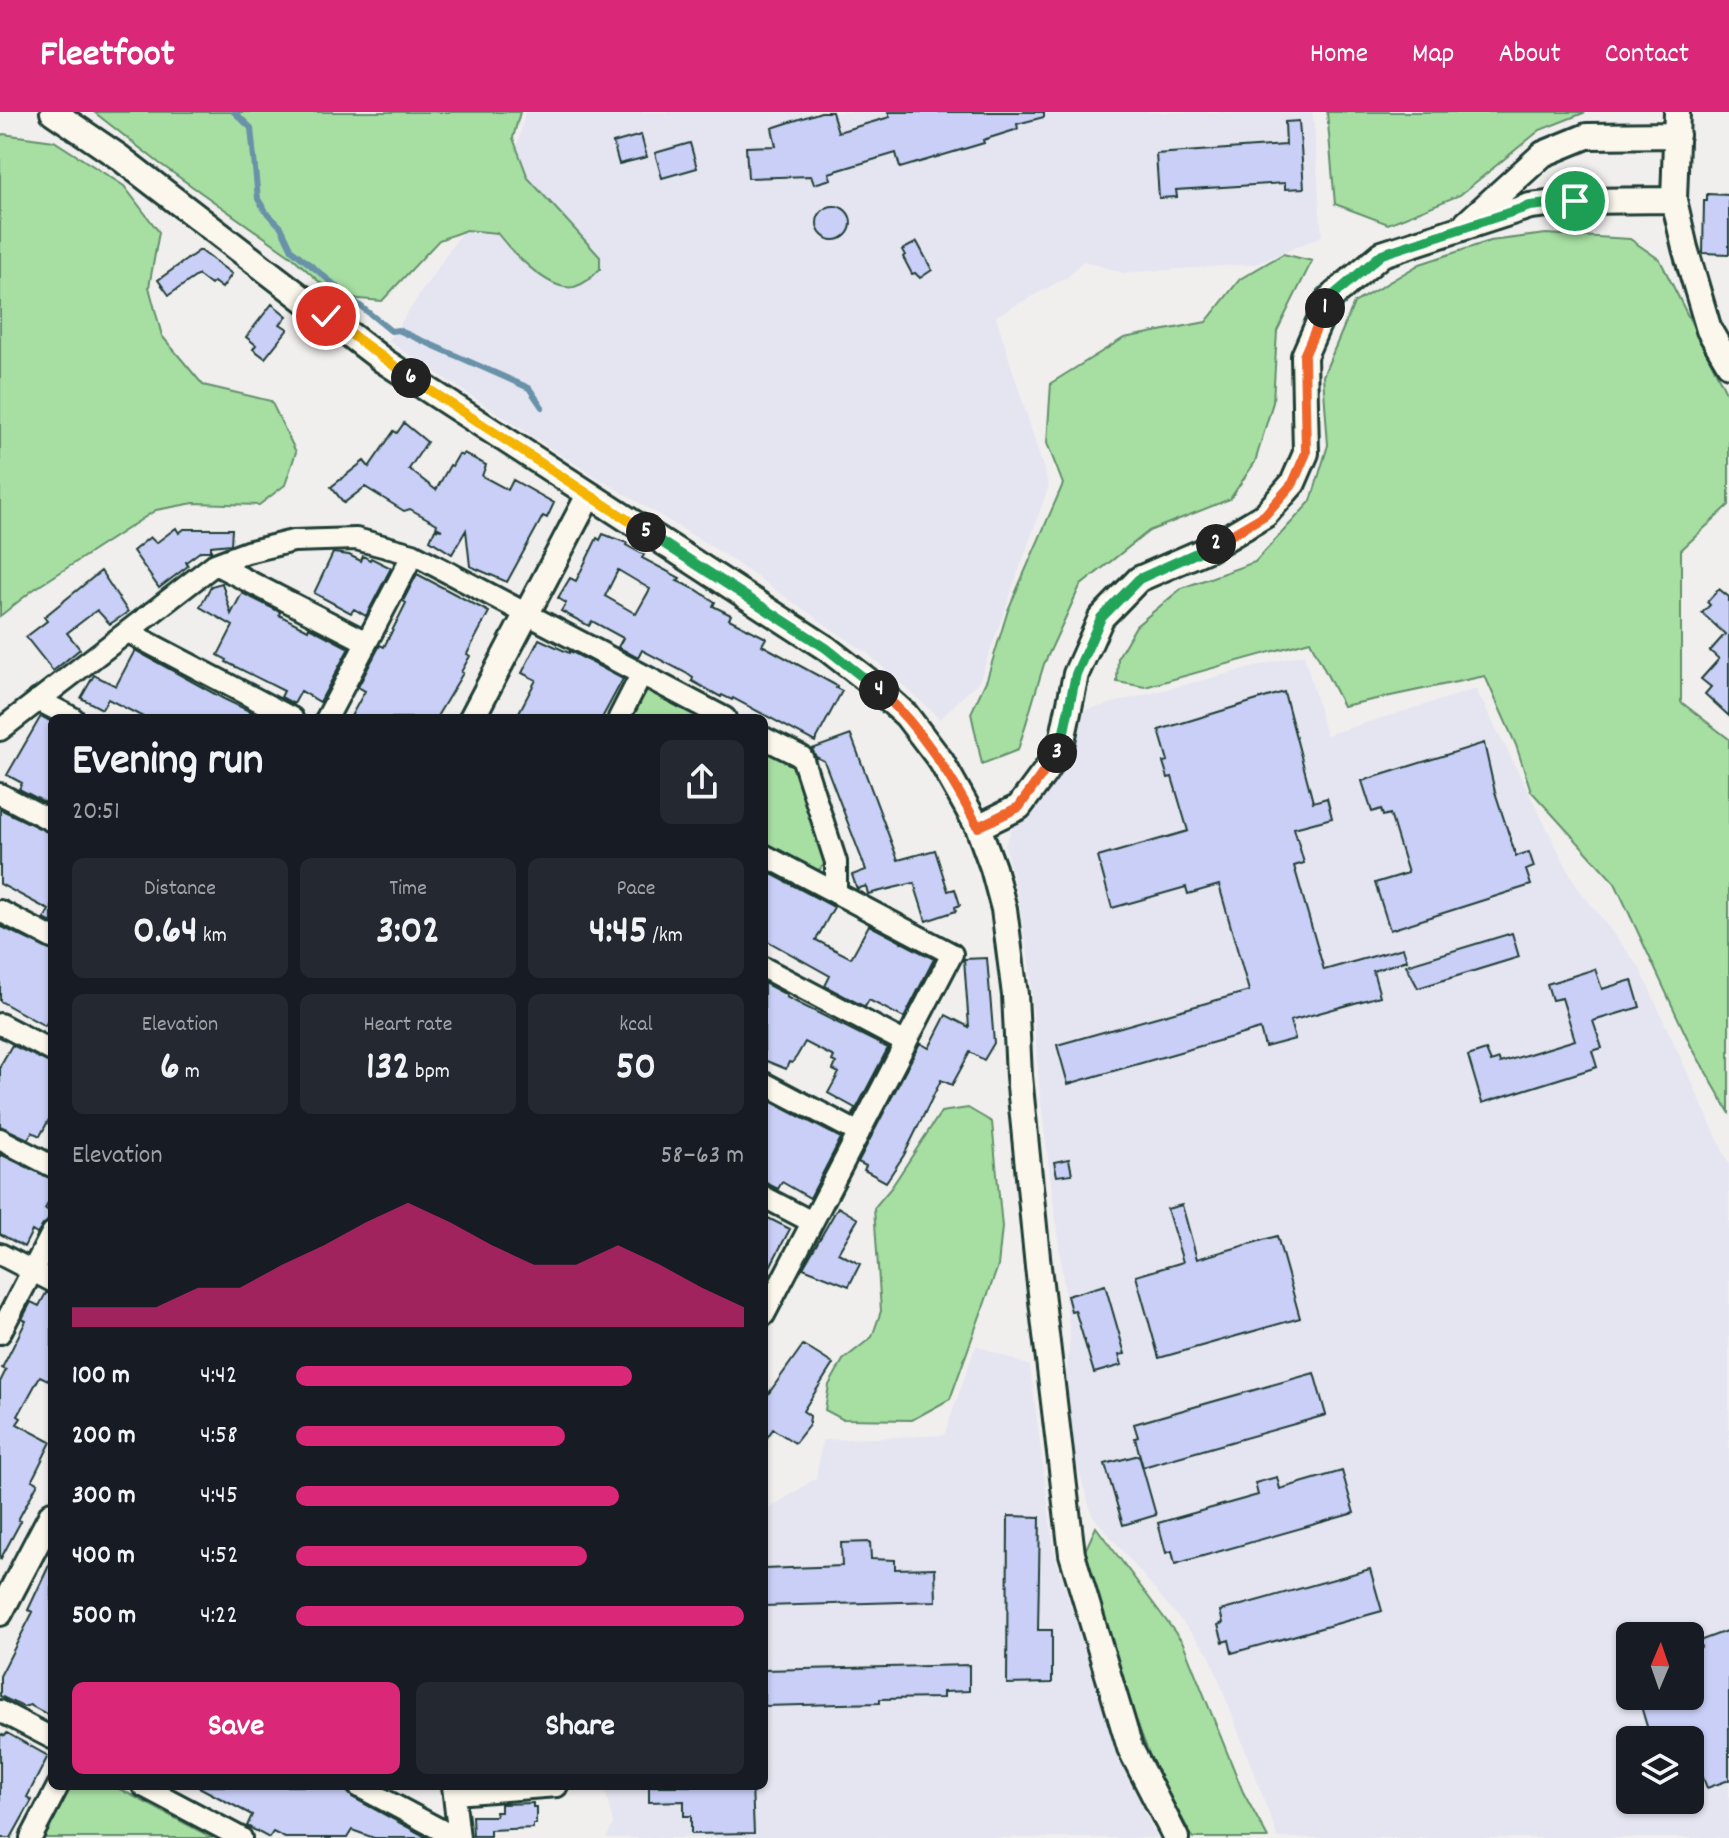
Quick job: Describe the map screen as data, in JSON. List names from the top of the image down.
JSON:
{
  "north": "top",
  "page": {
    "header": "Fleetfoot",
    "nav": [
      "Home",
      "Map",
      "About",
      "Contact"
    ],
    "pins": [
      "1",
      "6",
      "5",
      "2",
      "4",
      "3"
    ],
    "heading": ["Evening run", "20:51"],
    "stats": [
      ["Distance", "0.64 km"],
      ["Time", "3:02"],
      ["Pace", "4:45 /km"],
      ["Elevation", "6 m"],
      ["Heart rate", "132 bpm"],
      ["kcal", "50"]
    ],
    "chart": ["Elevation", "58–63 m"],
    "list": [
      {
        "name": "100 m",
        "note": "4:42"
      },
      {
        "name": "200 m",
        "note": "4:58"
      },
      {
        "name": "300 m",
        "note": "4:45"
      },
      {
        "name": "400 m",
        "note": "4:52"
      },
      {
        "name": "500 m",
        "note": "4:22"
      }
    ],
    "buttons": ["Save", "Share"]
  }
}
